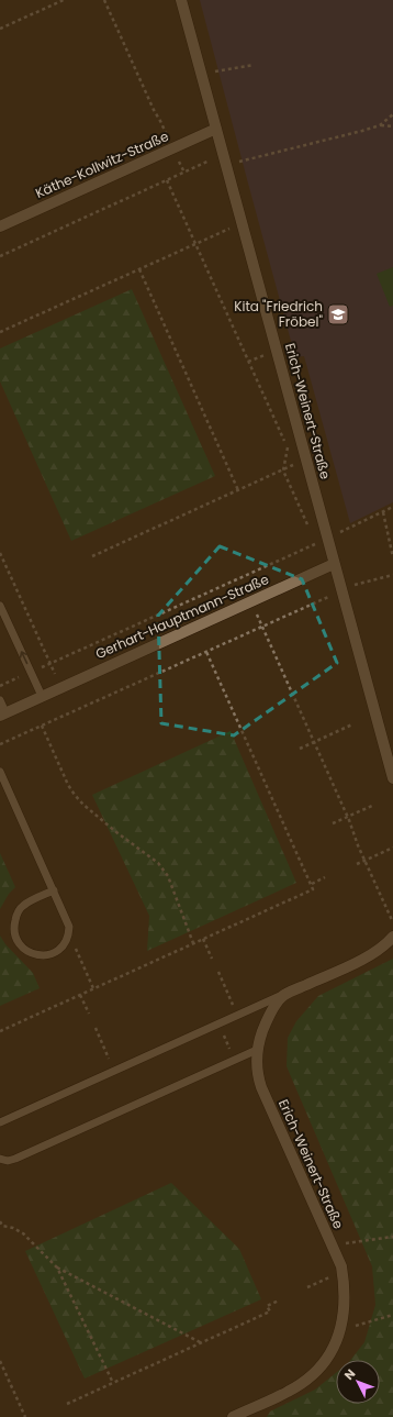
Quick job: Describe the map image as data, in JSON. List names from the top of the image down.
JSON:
{
  "streets": {
    "street": ["Käthe-Kollwitz-Straße", "Erich-Weinert-Straße", "Gerhart-Hauptmann-Straße"]
  },
  "crossings": [
    ["Käthe-Kollwitz-Straße", "Erich-Weinert-Straße"],
    ["Erich-Weinert-Straße", "Gerhart-Hauptmann-Straße"]
  ],
  "places": {
    "school or university": ["Kita \"Friedrich Fröbel\""]
  },
  "north": "top left"
}
